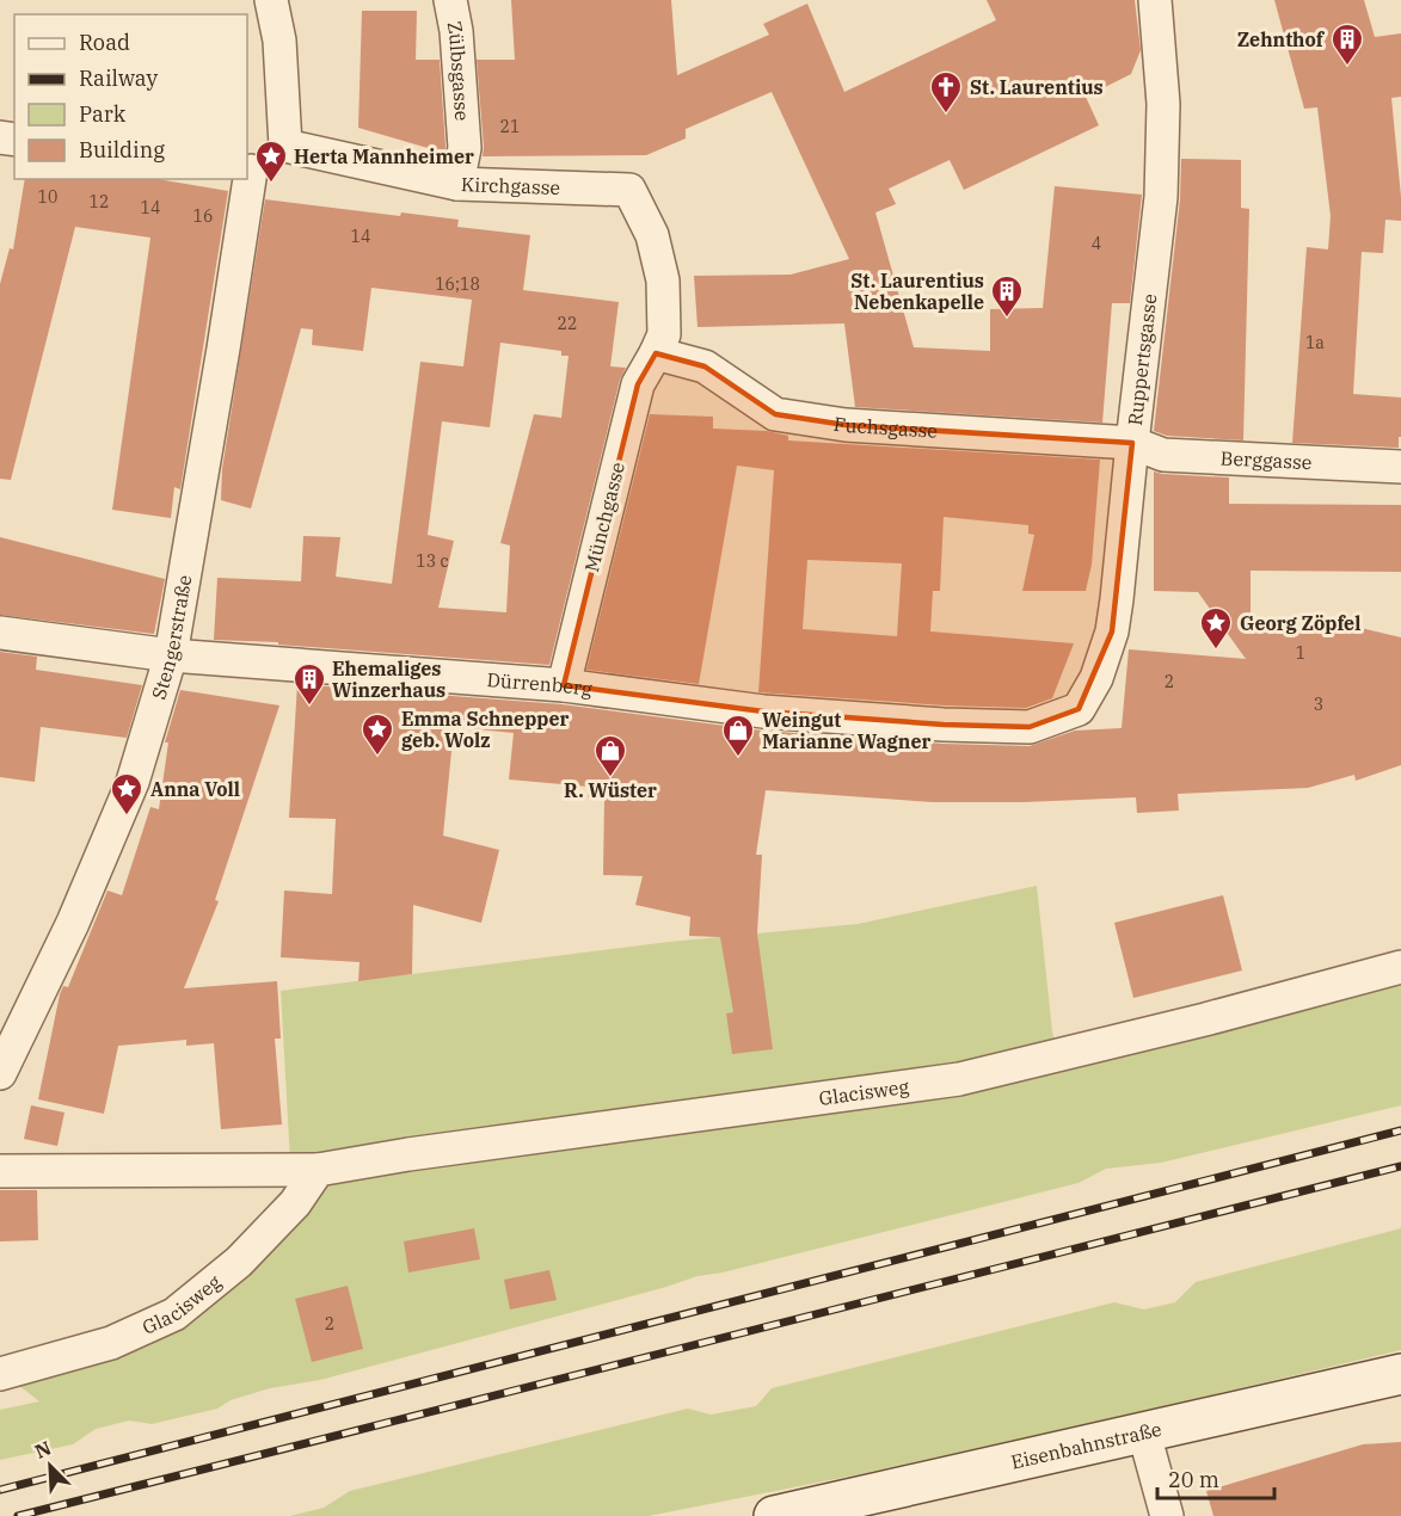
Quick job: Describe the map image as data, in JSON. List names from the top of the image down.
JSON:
{
  "streets": {
    "street": [
      "Zülbsgasse",
      "Kirchgasse",
      "Ruppertsgasse",
      "Fuchsgasse",
      "Berggasse",
      "Münchgasse",
      "Stengerstraße",
      "Dürrenberg",
      "Glacisweg",
      "Eisenbahnstraße"
    ]
  },
  "crossings": [
    ["Zülbsgasse", "Kirchgasse"],
    ["Kirchgasse", "Fuchsgasse"],
    ["Kirchgasse", "Münchgasse"],
    ["Ruppertsgasse", "Fuchsgasse"],
    ["Ruppertsgasse", "Berggasse"],
    ["Ruppertsgasse", "Dürrenberg"],
    ["Fuchsgasse", "Berggasse"],
    ["Fuchsgasse", "Münchgasse"],
    ["Münchgasse", "Dürrenberg"],
    ["Stengerstraße", "Dürrenberg"]
  ],
  "places": {
    "building": ["Zehnthof", "St. Laurentius Nebenkapelle", "Ehemaliges Winzerhaus"],
    "church": ["St. Laurentius"],
    "place": [
      "Herta Mannheimer",
      "Georg Zöpfel",
      "Emma Schnepper geb. Wolz",
      "Anna Voll"
    ],
    "shop": ["Weingut Marianne Wagner", "R. Wüster"]
  },
  "house_numbers": [
    "21",
    "10",
    "12",
    "14",
    "16",
    "14",
    "4",
    "16;18",
    "22",
    "1a",
    "13 c",
    "1",
    "2",
    "3",
    "2"
  ],
  "legend": [
    "Road",
    "Railway",
    "Park",
    "Building"
  ],
  "scale_bar": "20 m",
  "north": "top left"
}
